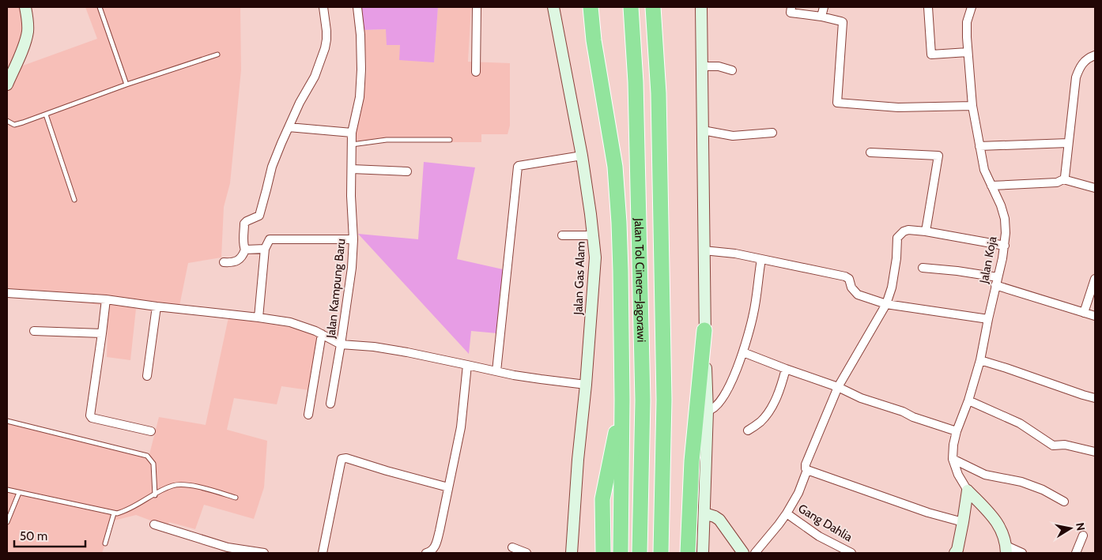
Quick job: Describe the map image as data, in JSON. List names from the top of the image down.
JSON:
{
  "streets": {
    "highway": ["Jalan Tol Cinere–Jagorawi"],
    "main road": ["Jalan Gas Alam"],
    "street": ["Jalan Koja", "Jalan Kampung Baru", "Gang Dahlia"]
  },
  "crossings": [
    ["Jalan Gas Alam", "Jalan Kampung Baru"]
  ],
  "scale_bar": "50 m",
  "north": "right"
}
